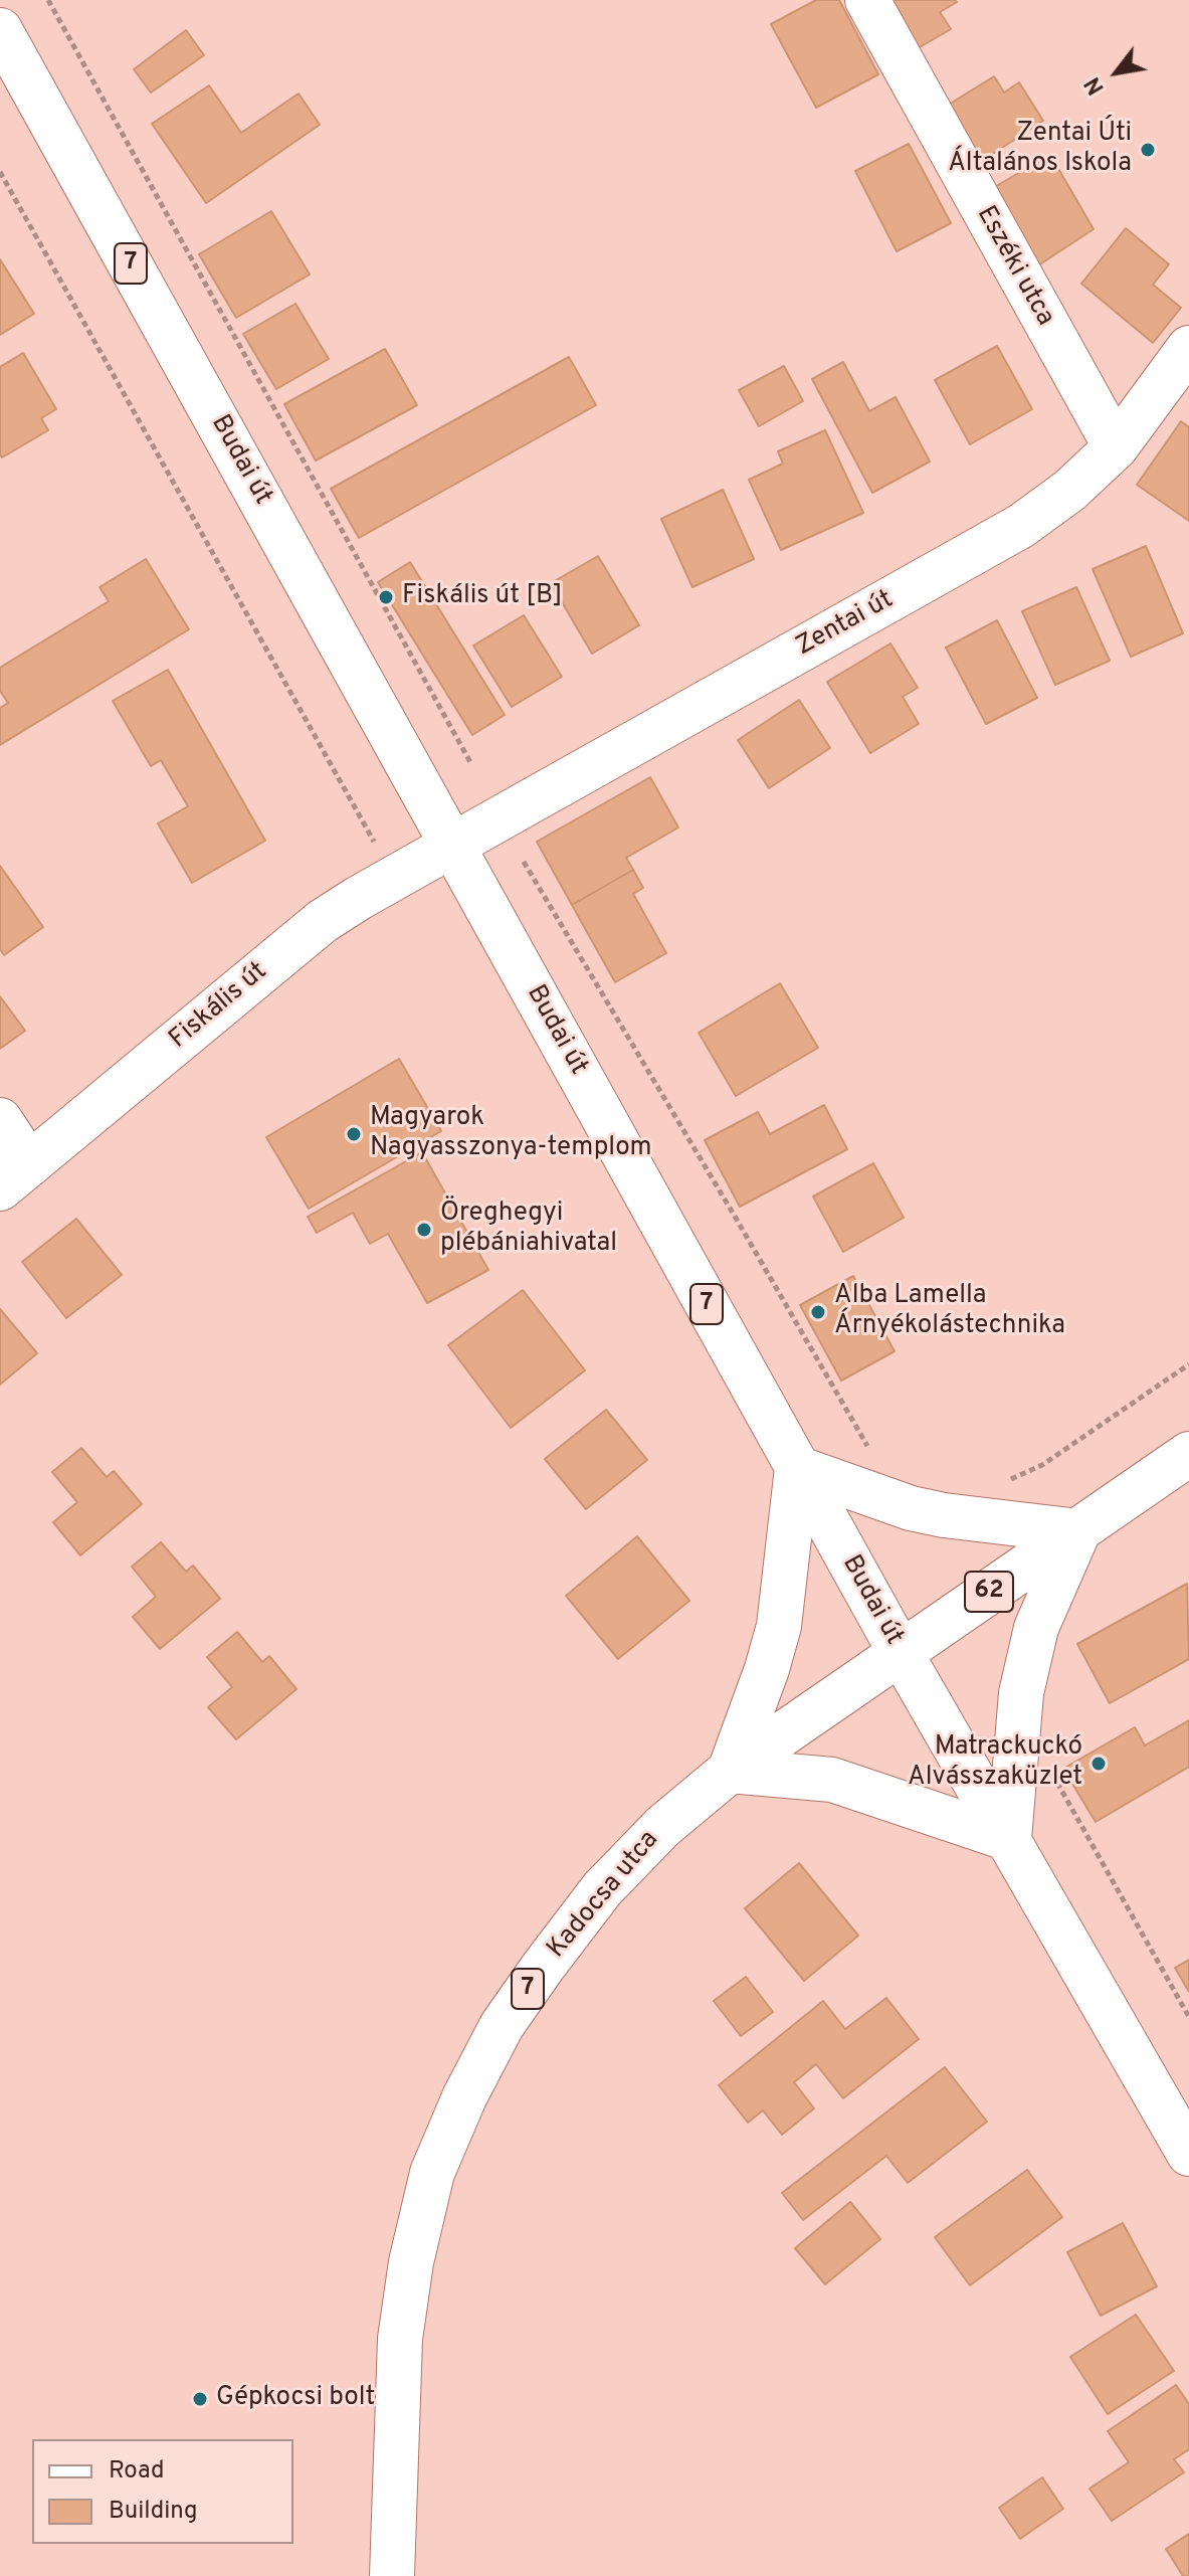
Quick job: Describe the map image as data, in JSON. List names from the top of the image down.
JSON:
{
  "streets": {
    "main road": [
      "7",
      "Eszéki utca",
      "Budai út",
      "Zentai út",
      "Fiskális út",
      "62",
      "Kadocsa utca"
    ]
  },
  "crossings": [
    ["7", "Budai út"],
    ["7", "Kadocsa utca"],
    ["Eszéki utca", "Zentai út"],
    ["Budai út", "Zentai út"],
    ["Budai út", "Fiskális út"],
    ["Budai út", "Kadocsa utca"],
    ["Zentai út", "Fiskális út"]
  ],
  "places": [
    "Zentai Úti Általános Iskola",
    "Fiskális út [B]",
    "Magyarok Nagyasszonya-templom",
    "Öreghegyi plébániahivatal",
    "Alba Lamella Árnyékolástechnika",
    "Matrackuckó Alvásszaküzlet",
    "Gépkocsi bolt"
  ],
  "legend": ["Road", "Building"],
  "north": "bottom left"
}
